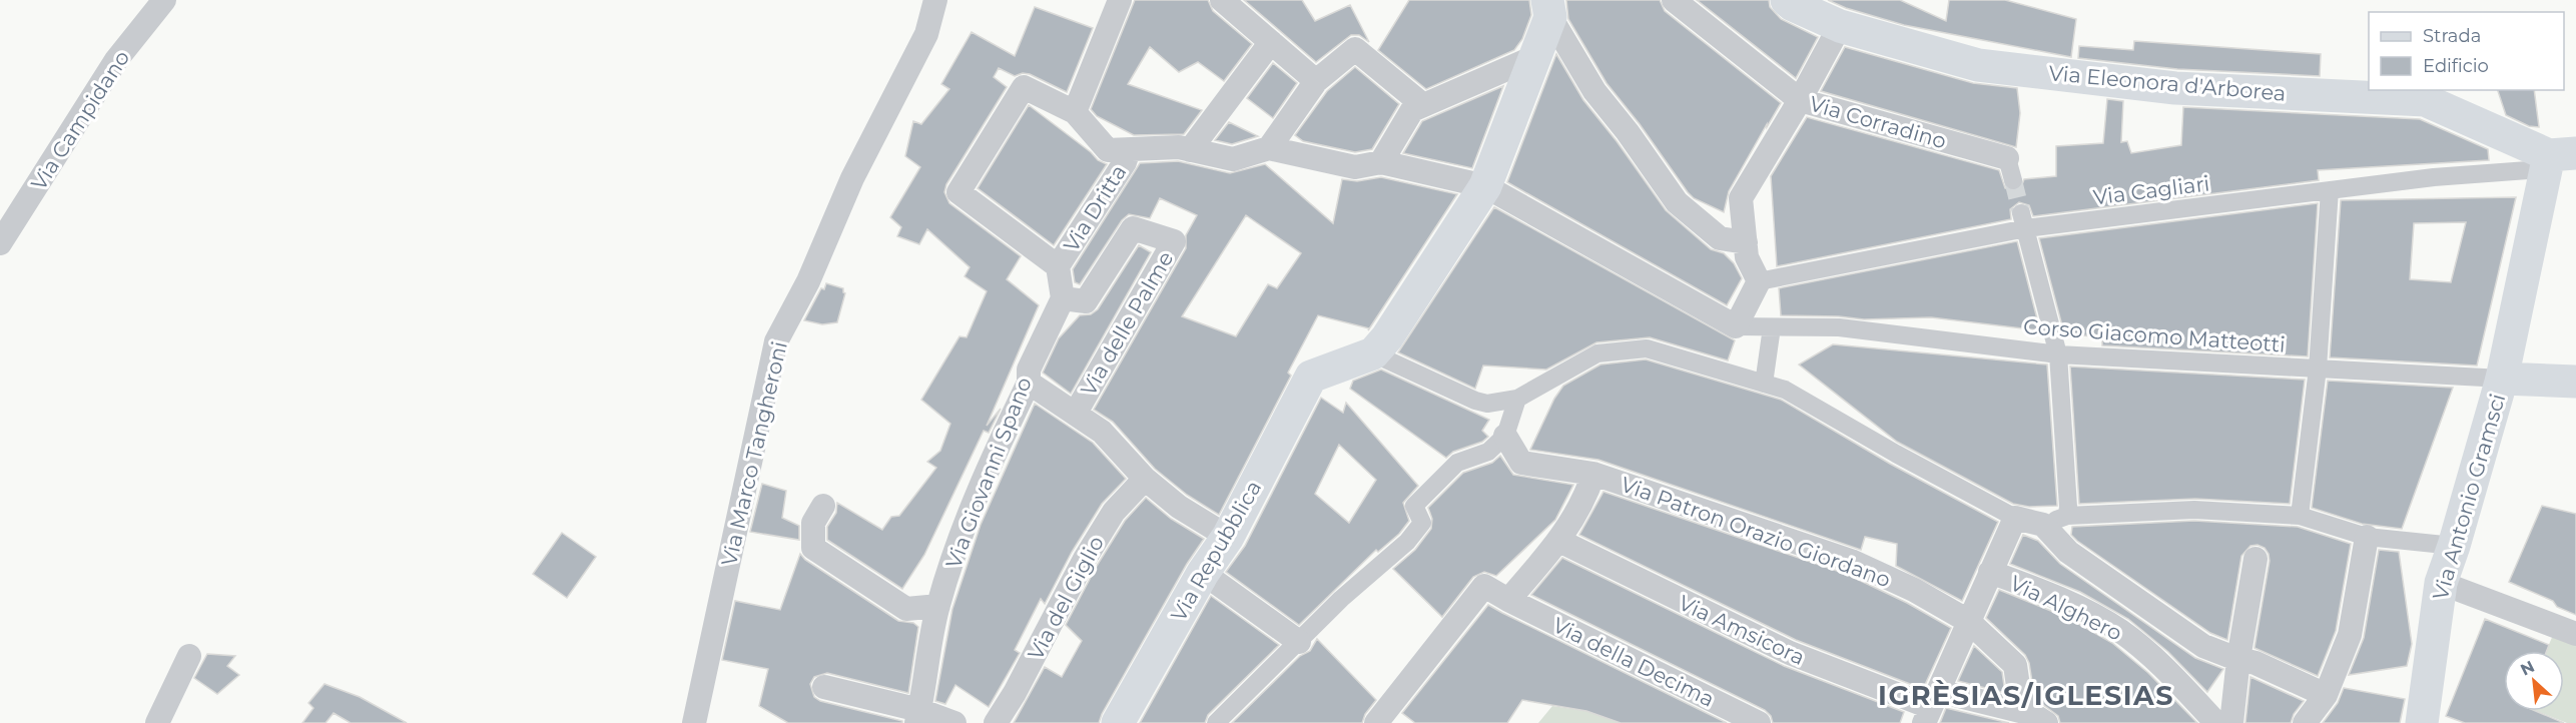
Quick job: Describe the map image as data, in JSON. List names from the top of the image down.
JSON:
{
  "streets": {
    "main road": ["Via Eleonora d'Arborea", "Via Antonio Gramsci", "Via Repubblica"],
    "street": [
      "Via Campidano",
      "Via Corradino",
      "Via Cagliari",
      "Via Dritta",
      "Via delle Palme",
      "Corso Giacomo Matteotti",
      "Via Marco Tangheroni",
      "Via Giovanni Spano",
      "Via Patron Orazio Giordano",
      "Via del Giglio",
      "Via Alghero",
      "Via Amsicora",
      "Via della Decima"
    ]
  },
  "crossings": [
    ["Via Eleonora d'Arborea", "Via Cagliari"],
    ["Via Eleonora d'Arborea", "Via Antonio Gramsci"],
    ["Via Cagliari", "Via Antonio Gramsci"],
    ["Via delle Palme", "Via Giovanni Spano"],
    ["Corso Giacomo Matteotti", "Via Antonio Gramsci"],
    ["Via Patron Orazio Giordano", "Via Amsicora"]
  ],
  "districts": ["IGRÈSIAS/IGLESIAS"],
  "legend": ["Strada", "Edificio"],
  "north": "top left"
}
